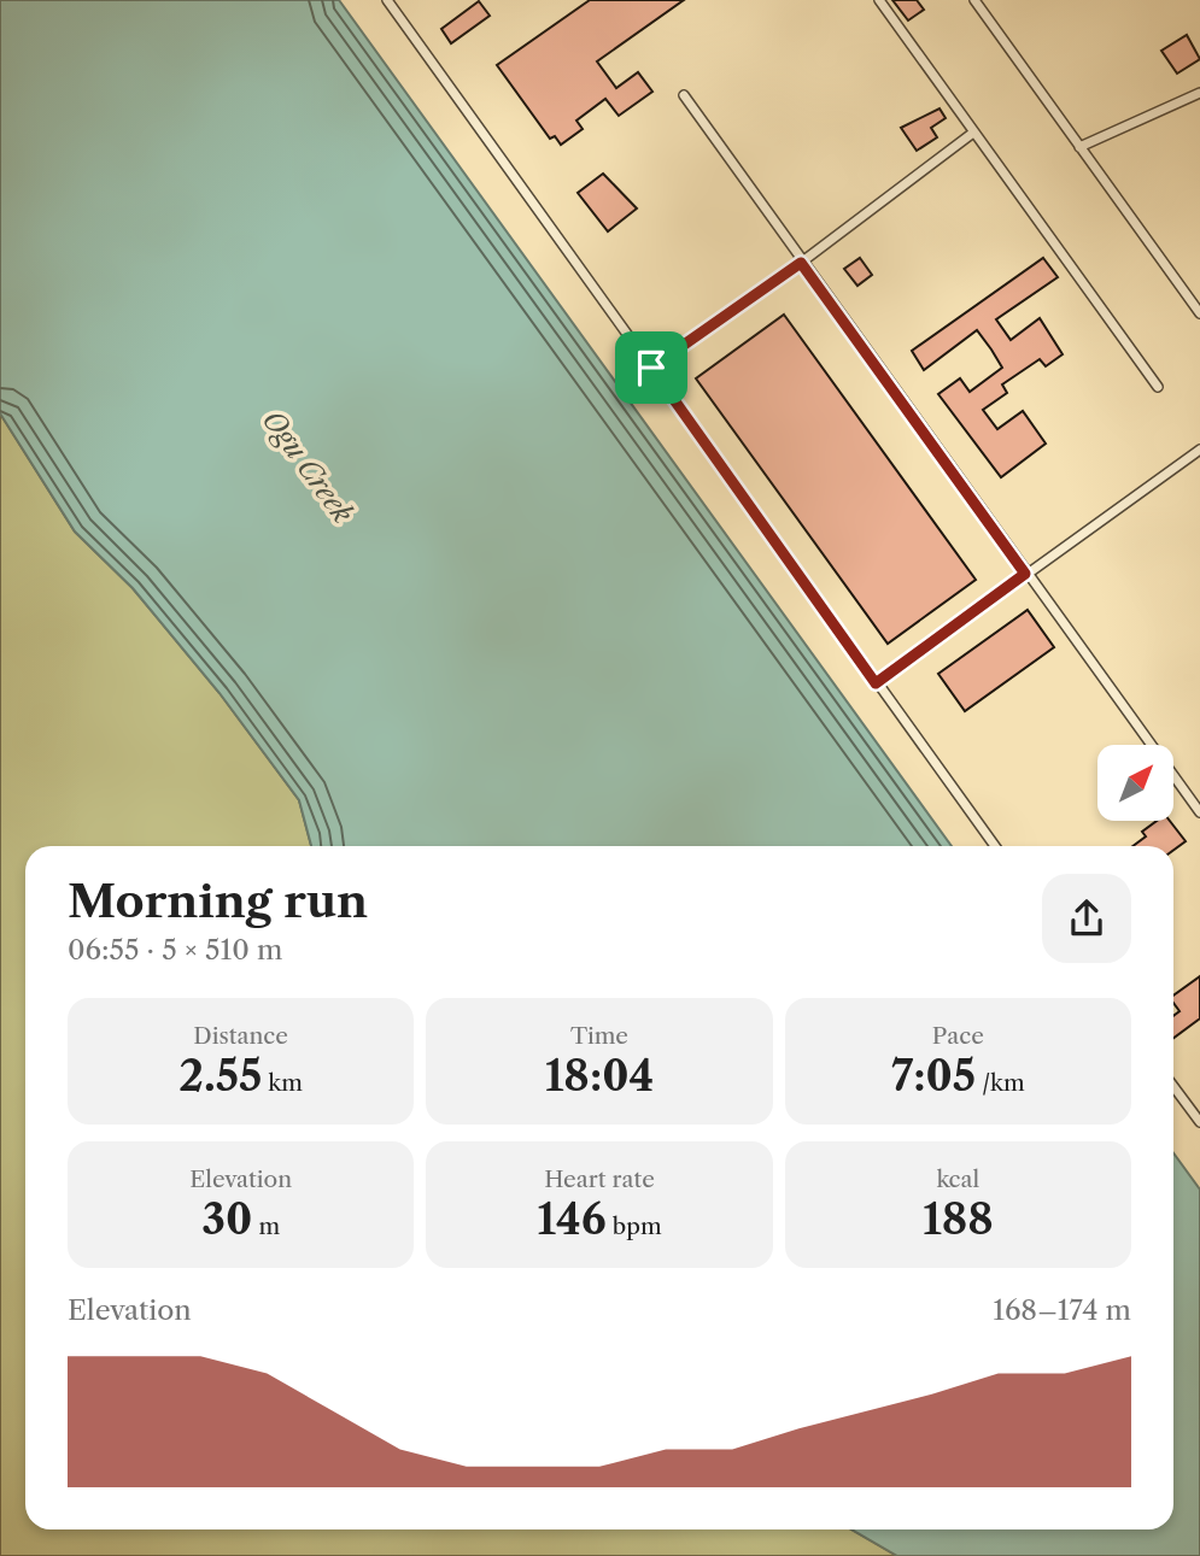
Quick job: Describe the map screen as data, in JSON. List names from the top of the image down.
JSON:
{
  "water": ["Ogu Creek"],
  "north": "top right",
  "page": {
    "heading": ["Morning run", "06:55 · 5 × 510 m"],
    "stats": [
      ["Distance", "2.55 km"],
      ["Time", "18:04"],
      ["Pace", "7:05 /km"],
      ["Elevation", "30 m"],
      ["Heart rate", "146 bpm"],
      ["kcal", "188"]
    ],
    "chart": ["Elevation", "168–174 m"]
  }
}
